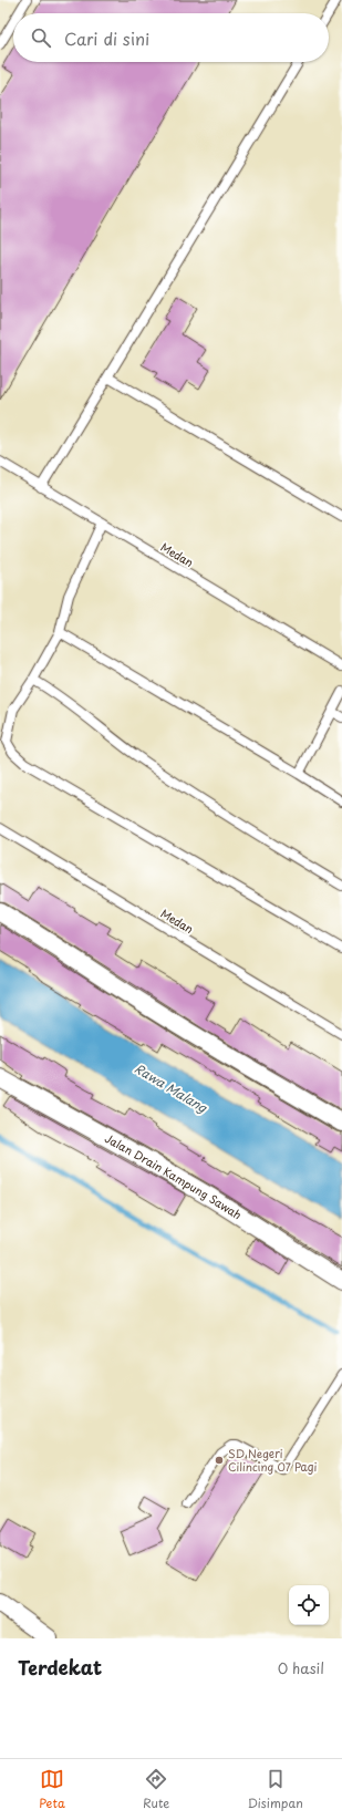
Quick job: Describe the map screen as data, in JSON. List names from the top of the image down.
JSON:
{
  "streets": {
    "street": ["Jalan Drain Kampung Sawah"],
    "lane": ["Medan"]
  },
  "water": ["Rawa Malang"],
  "places": ["SD Negeri Cilincing 07 Pagi"],
  "page": {
    "search": "Cari di sini",
    "heading": ["Terdekat", "0 hasil"],
    "nav": ["Peta", "Rute", "Disimpan"]
  }
}
